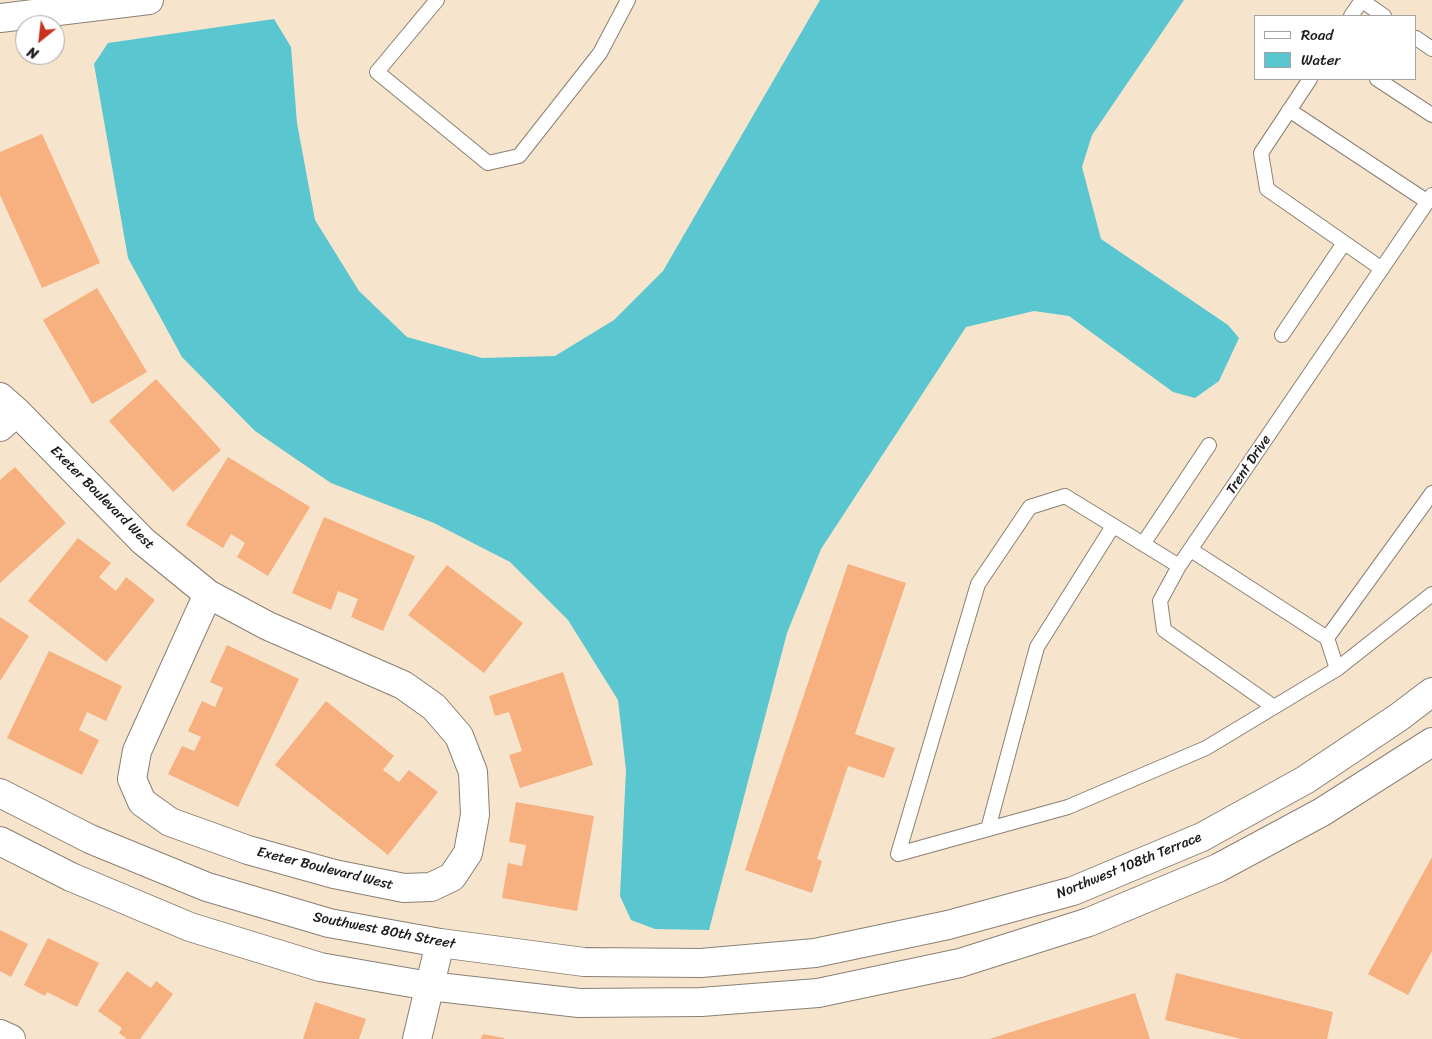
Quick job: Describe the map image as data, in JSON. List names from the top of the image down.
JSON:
{
  "streets": {
    "street": ["Exeter Boulevard West", "Northwest 108th Terrace", "Southwest 80th Street"],
    "lane": ["Trent Drive"]
  },
  "crossings": [
    ["Northwest 108th Terrace", "Southwest 80th Street"]
  ],
  "legend": ["Road", "Water"],
  "north": "bottom left"
}
